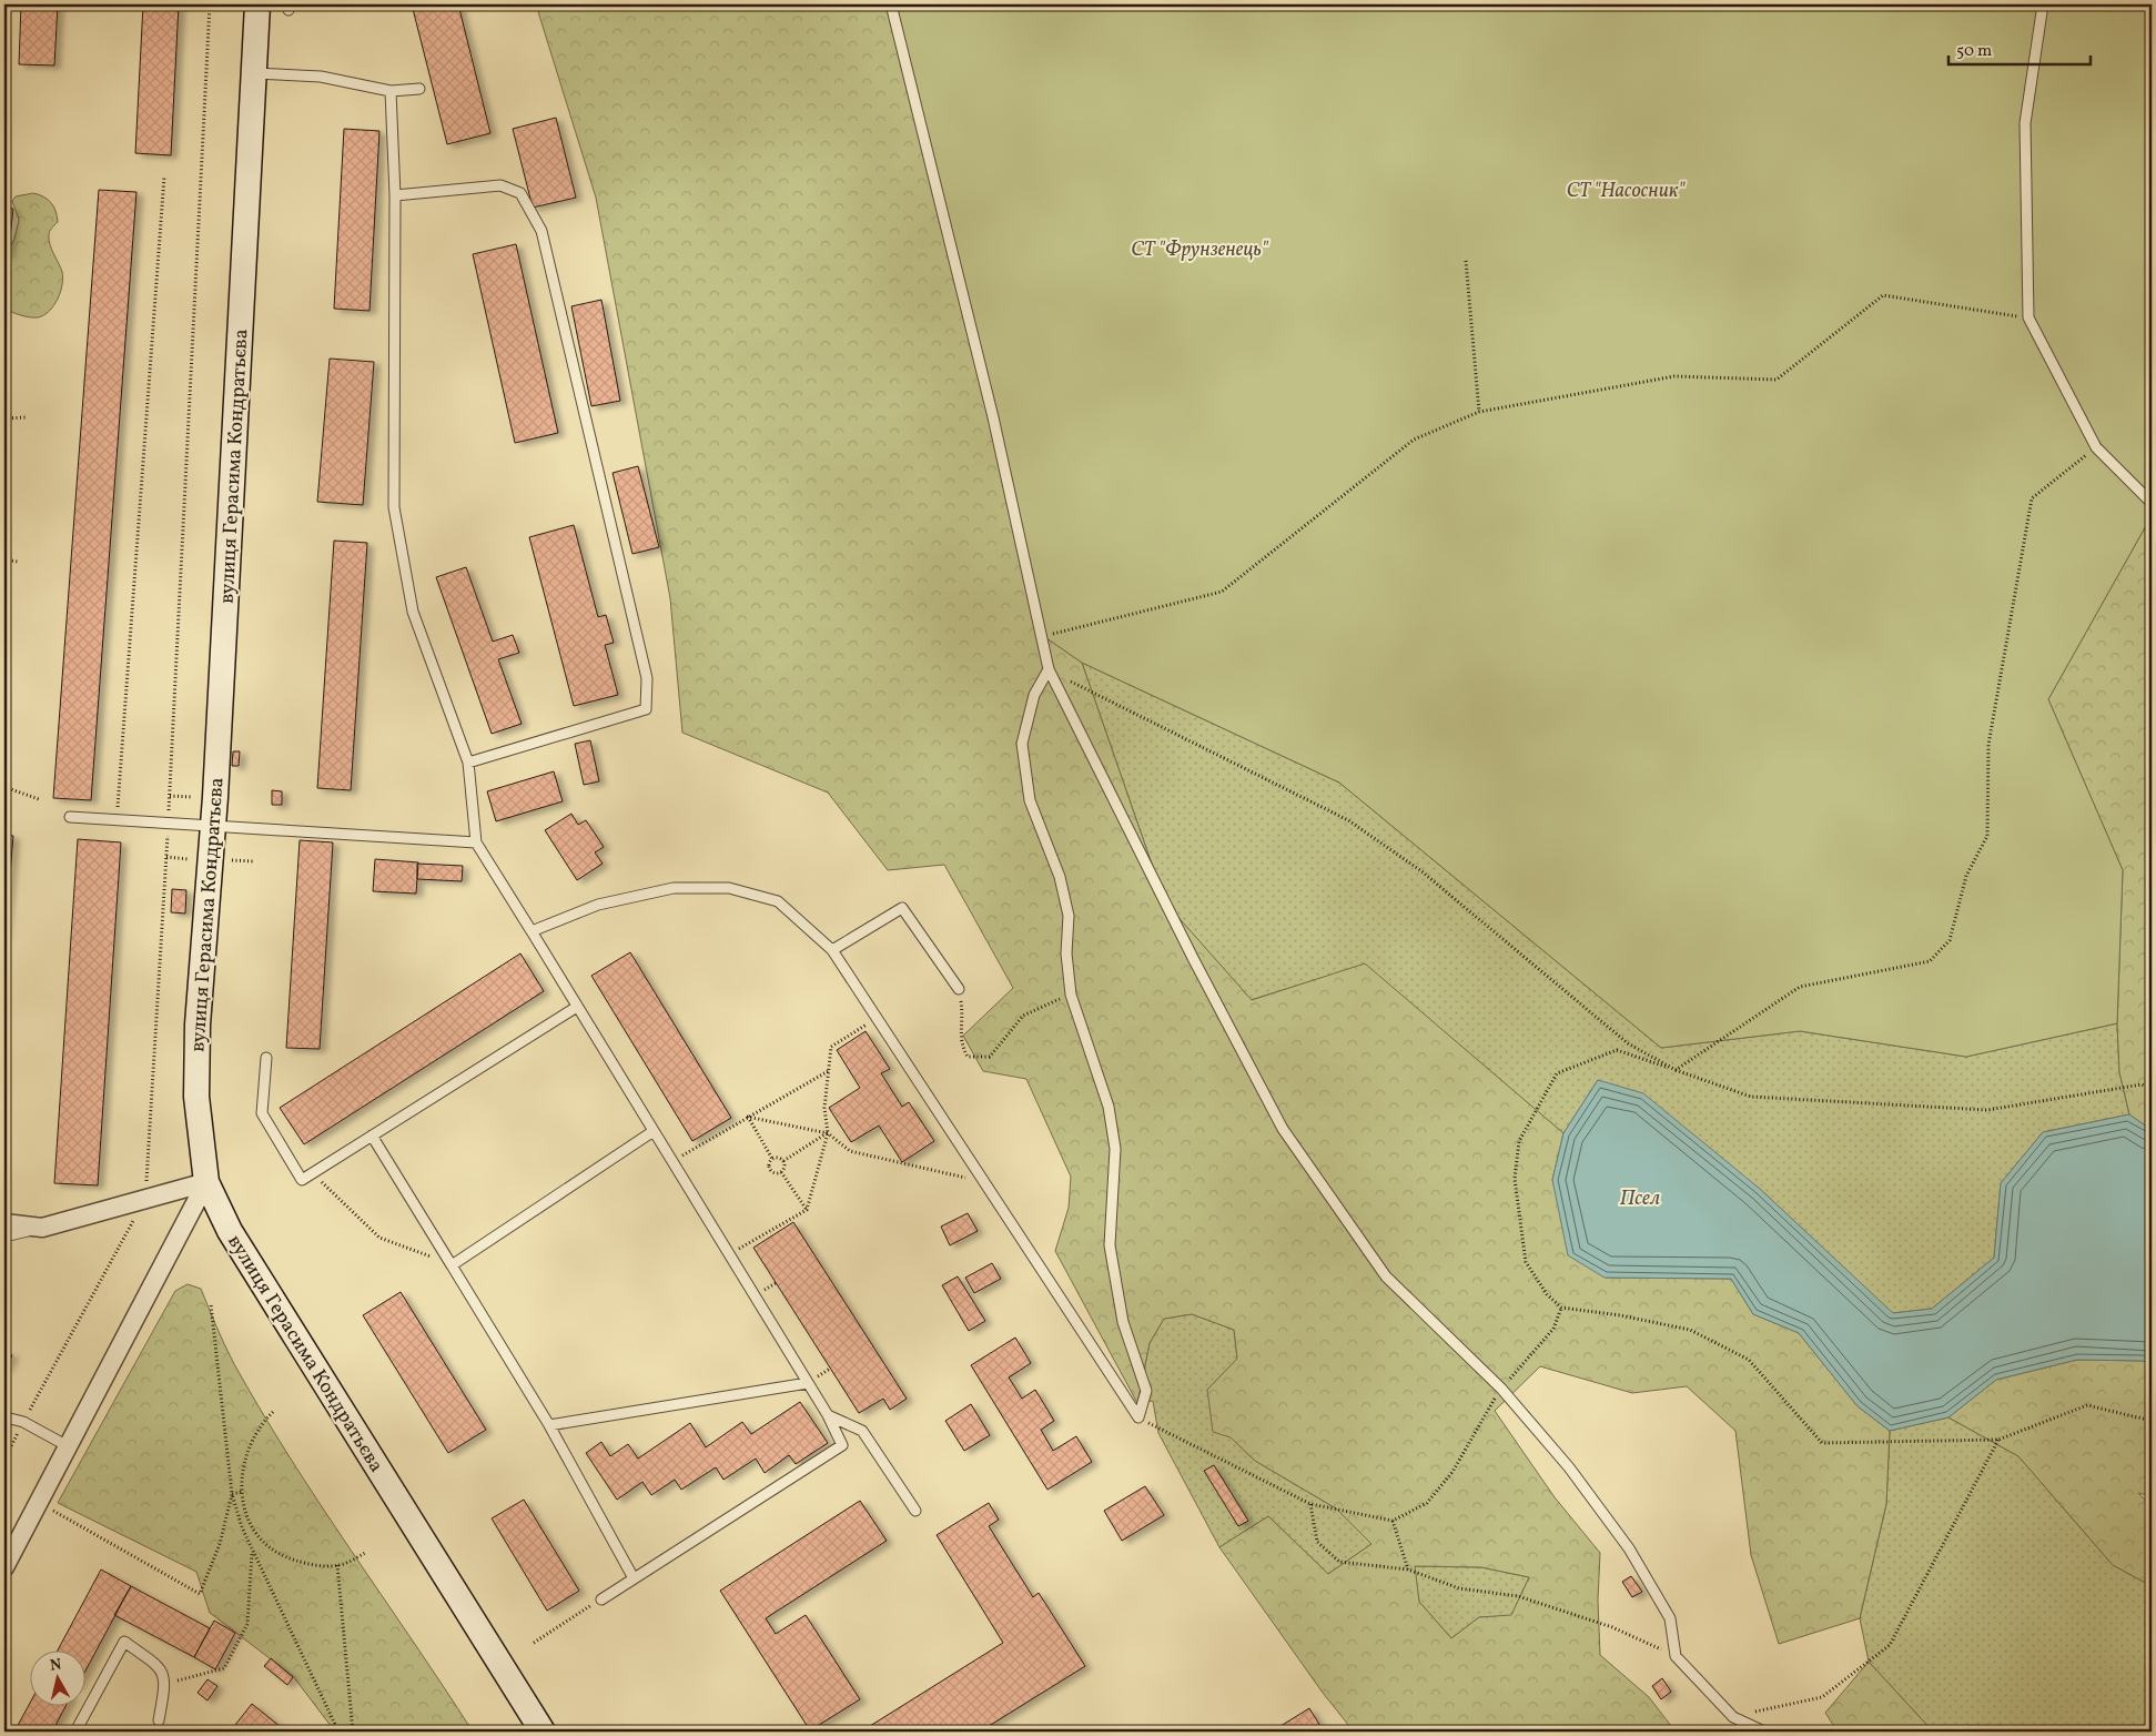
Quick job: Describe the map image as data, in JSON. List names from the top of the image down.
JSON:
{
  "streets": {
    "main road": ["вулиця Герасима Кондратьєва"]
  },
  "water": ["Псел"],
  "parks": ["СТ \"Насосник\"", "СТ \"Фрунзенець\""],
  "scale_bar": "50 m",
  "north": "top"
}
